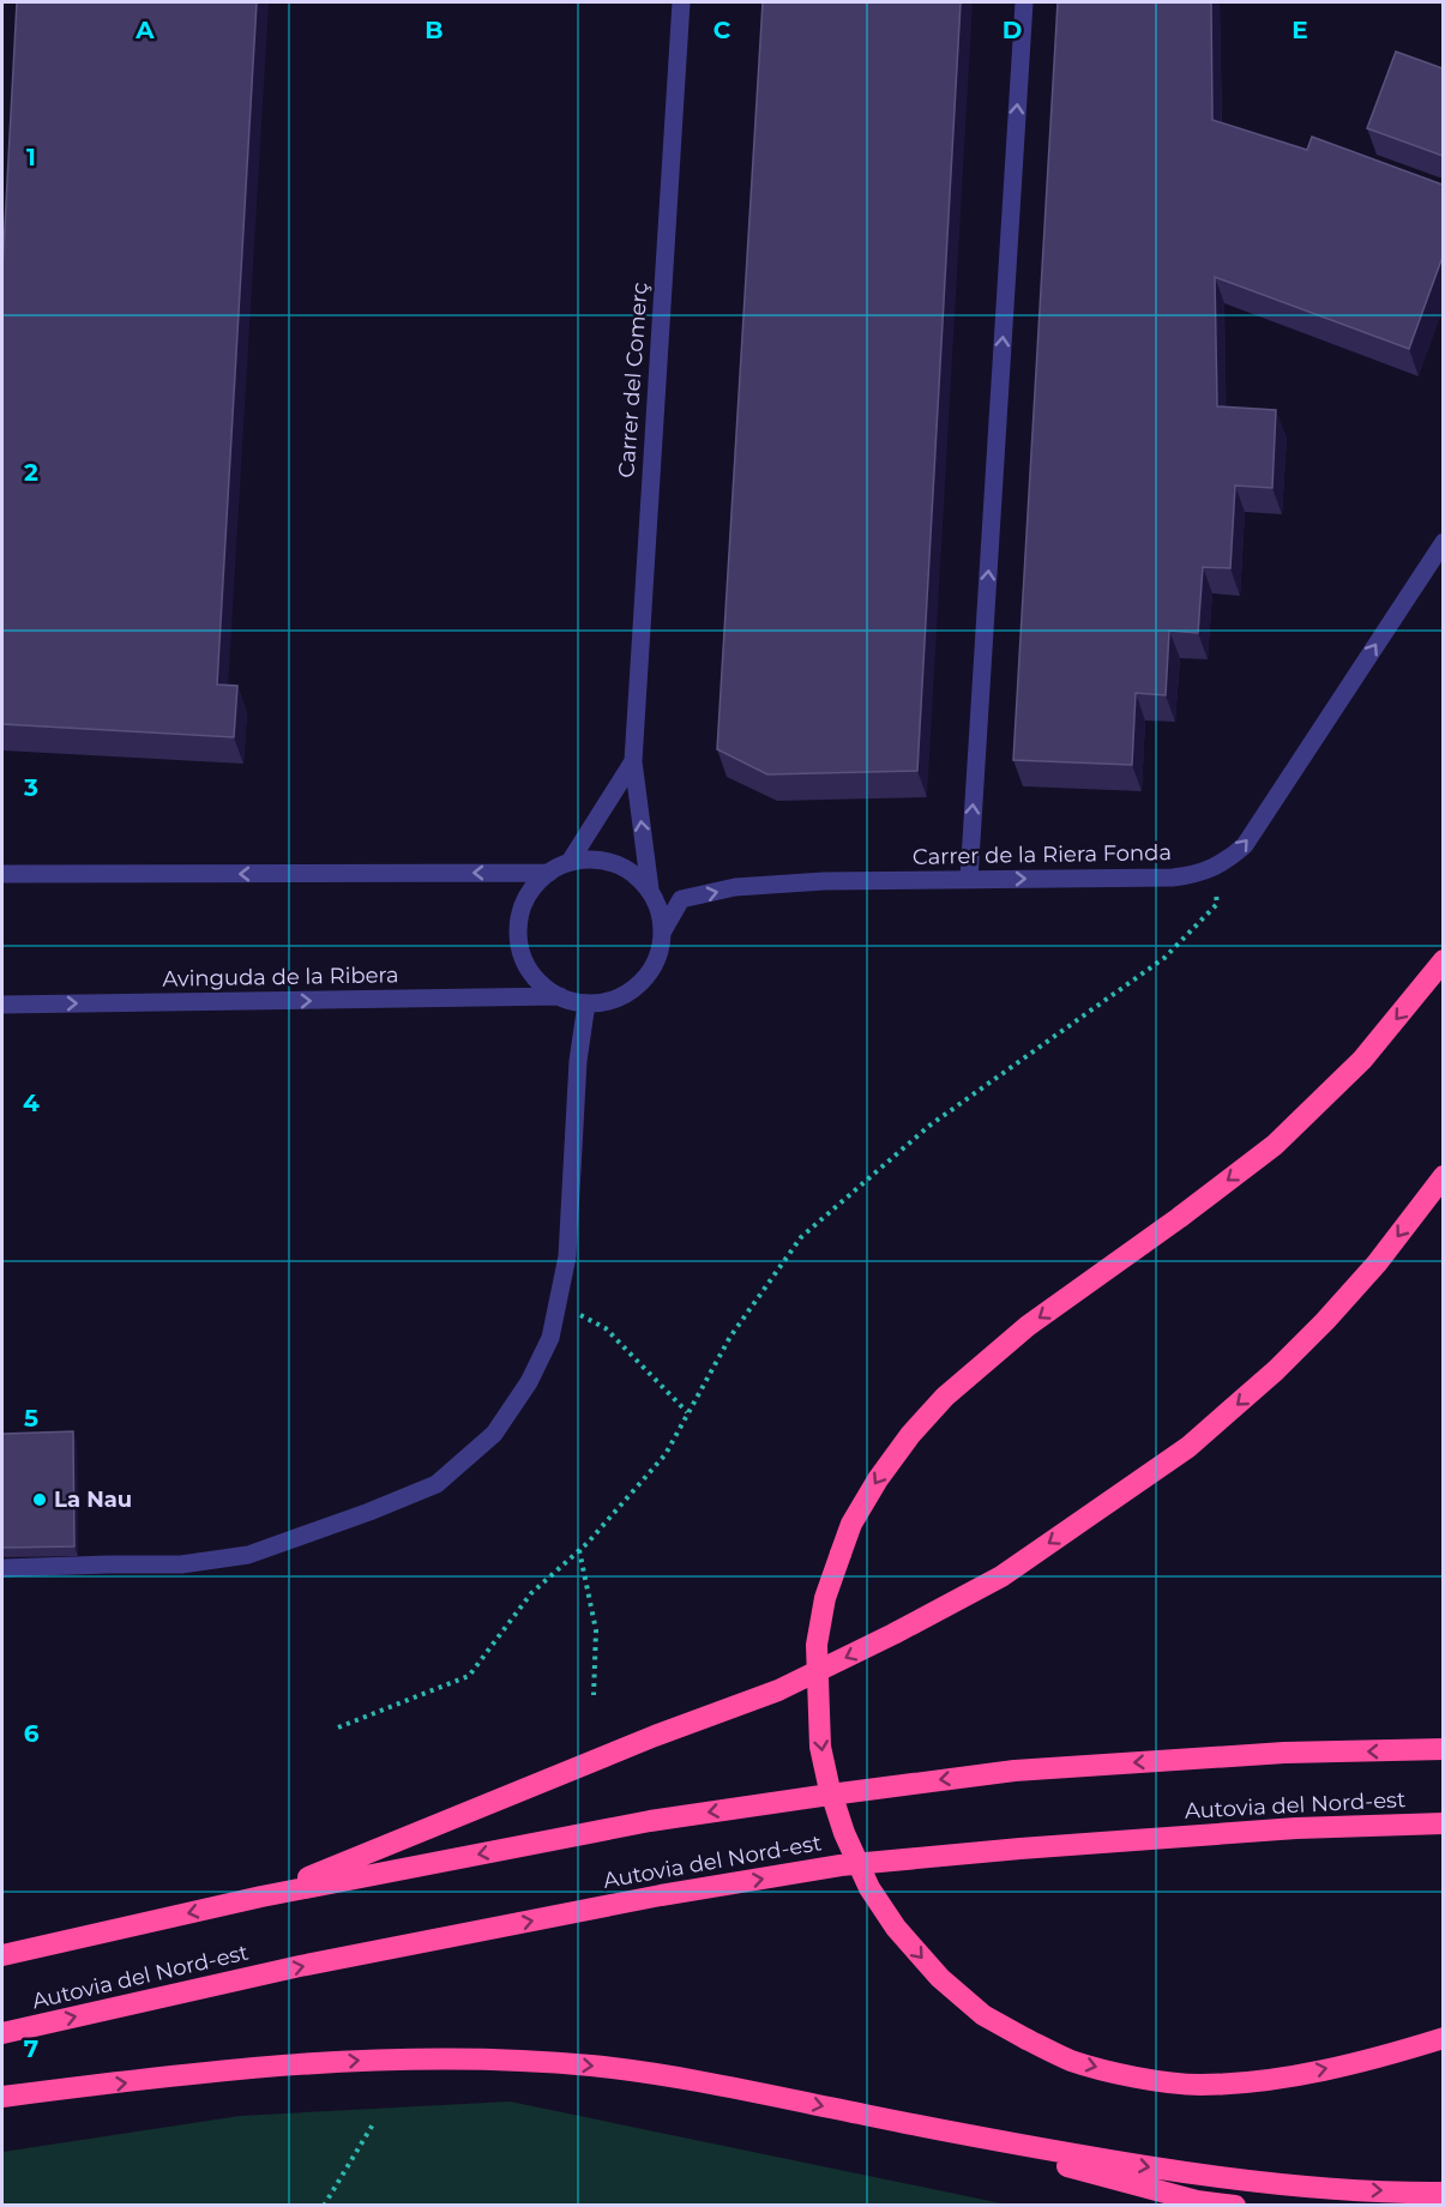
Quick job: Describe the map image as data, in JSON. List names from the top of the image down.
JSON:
{
  "streets": {
    "highway": ["Autovia del Nord-est"],
    "street": ["Carrer del Comerç", "Carrer de la Riera Fonda", "Avinguda de la Ribera"]
  },
  "crossings": [
    ["Carrer del Comerç", "Carrer de la Riera Fonda"],
    ["Carrer del Comerç", "Avinguda de la Ribera"],
    ["Carrer de la Riera Fonda", "Avinguda de la Ribera"]
  ],
  "one_way": ["Carrer de la Riera Fonda"],
  "places": ["La Nau"],
  "grid": {
    "columns": [
      "A",
      "B",
      "C",
      "D",
      "E"
    ],
    "rows": [
      "1",
      "2",
      "3",
      "4",
      "5",
      "6",
      "7"
    ]
  }
}
